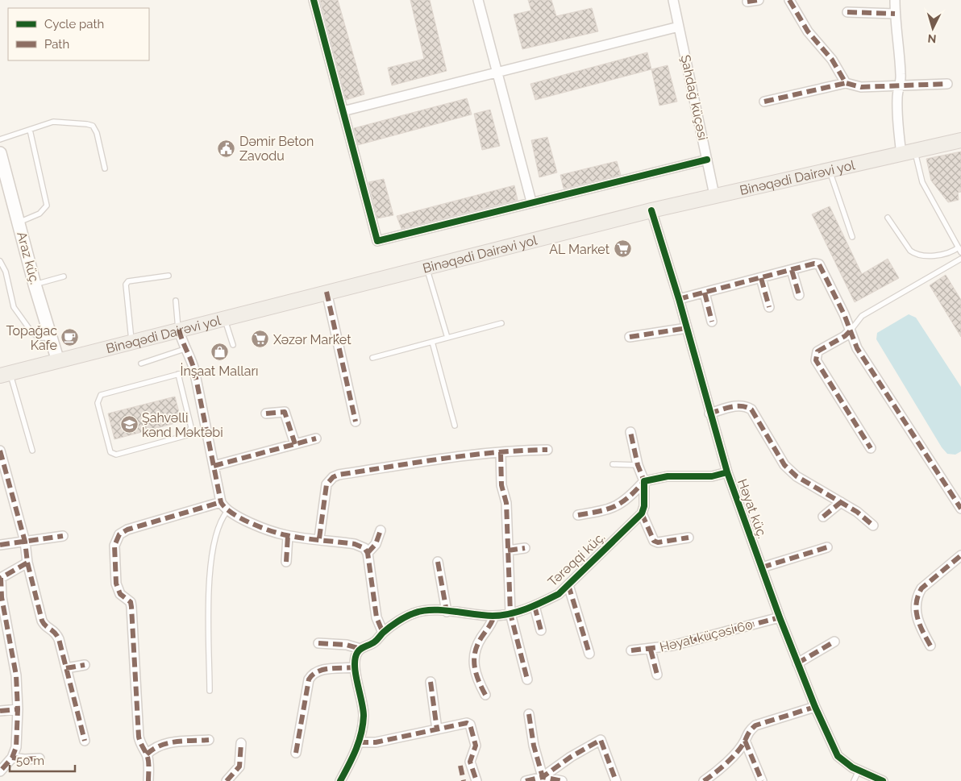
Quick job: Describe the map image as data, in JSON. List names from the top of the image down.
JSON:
{
  "streets": {
    "main road": ["Binəqədi Dairəvi yol"],
    "street": [
      "Şahdağ küçəsi",
      "Araz küç.",
      "Həyat küç.",
      "Tərəqqi küç.",
      "Həyat küçəsi 60"
    ]
  },
  "crossings": [
    ["Şahdağ küçəsi", "Binəqədi Dairəvi yol"],
    ["Binəqədi Dairəvi yol", "Araz küç."],
    ["Binəqədi Dairəvi yol", "Həyat küç."],
    ["Həyat küç.", "Həyat küçəsi 60"]
  ],
  "places": {
    "public building": ["Dəmir Beton Zavodu"],
    "supermarket": ["AL Market", "Xəzər Market"],
    "cafe": ["Topağac Kafe"],
    "shop": ["İnşaat Malları"],
    "school or university": ["Şahvəlli kənd Məktəbi"]
  },
  "legend": ["Cycle path", "Path"],
  "scale_bar": "50 m",
  "north": "bottom"
}
